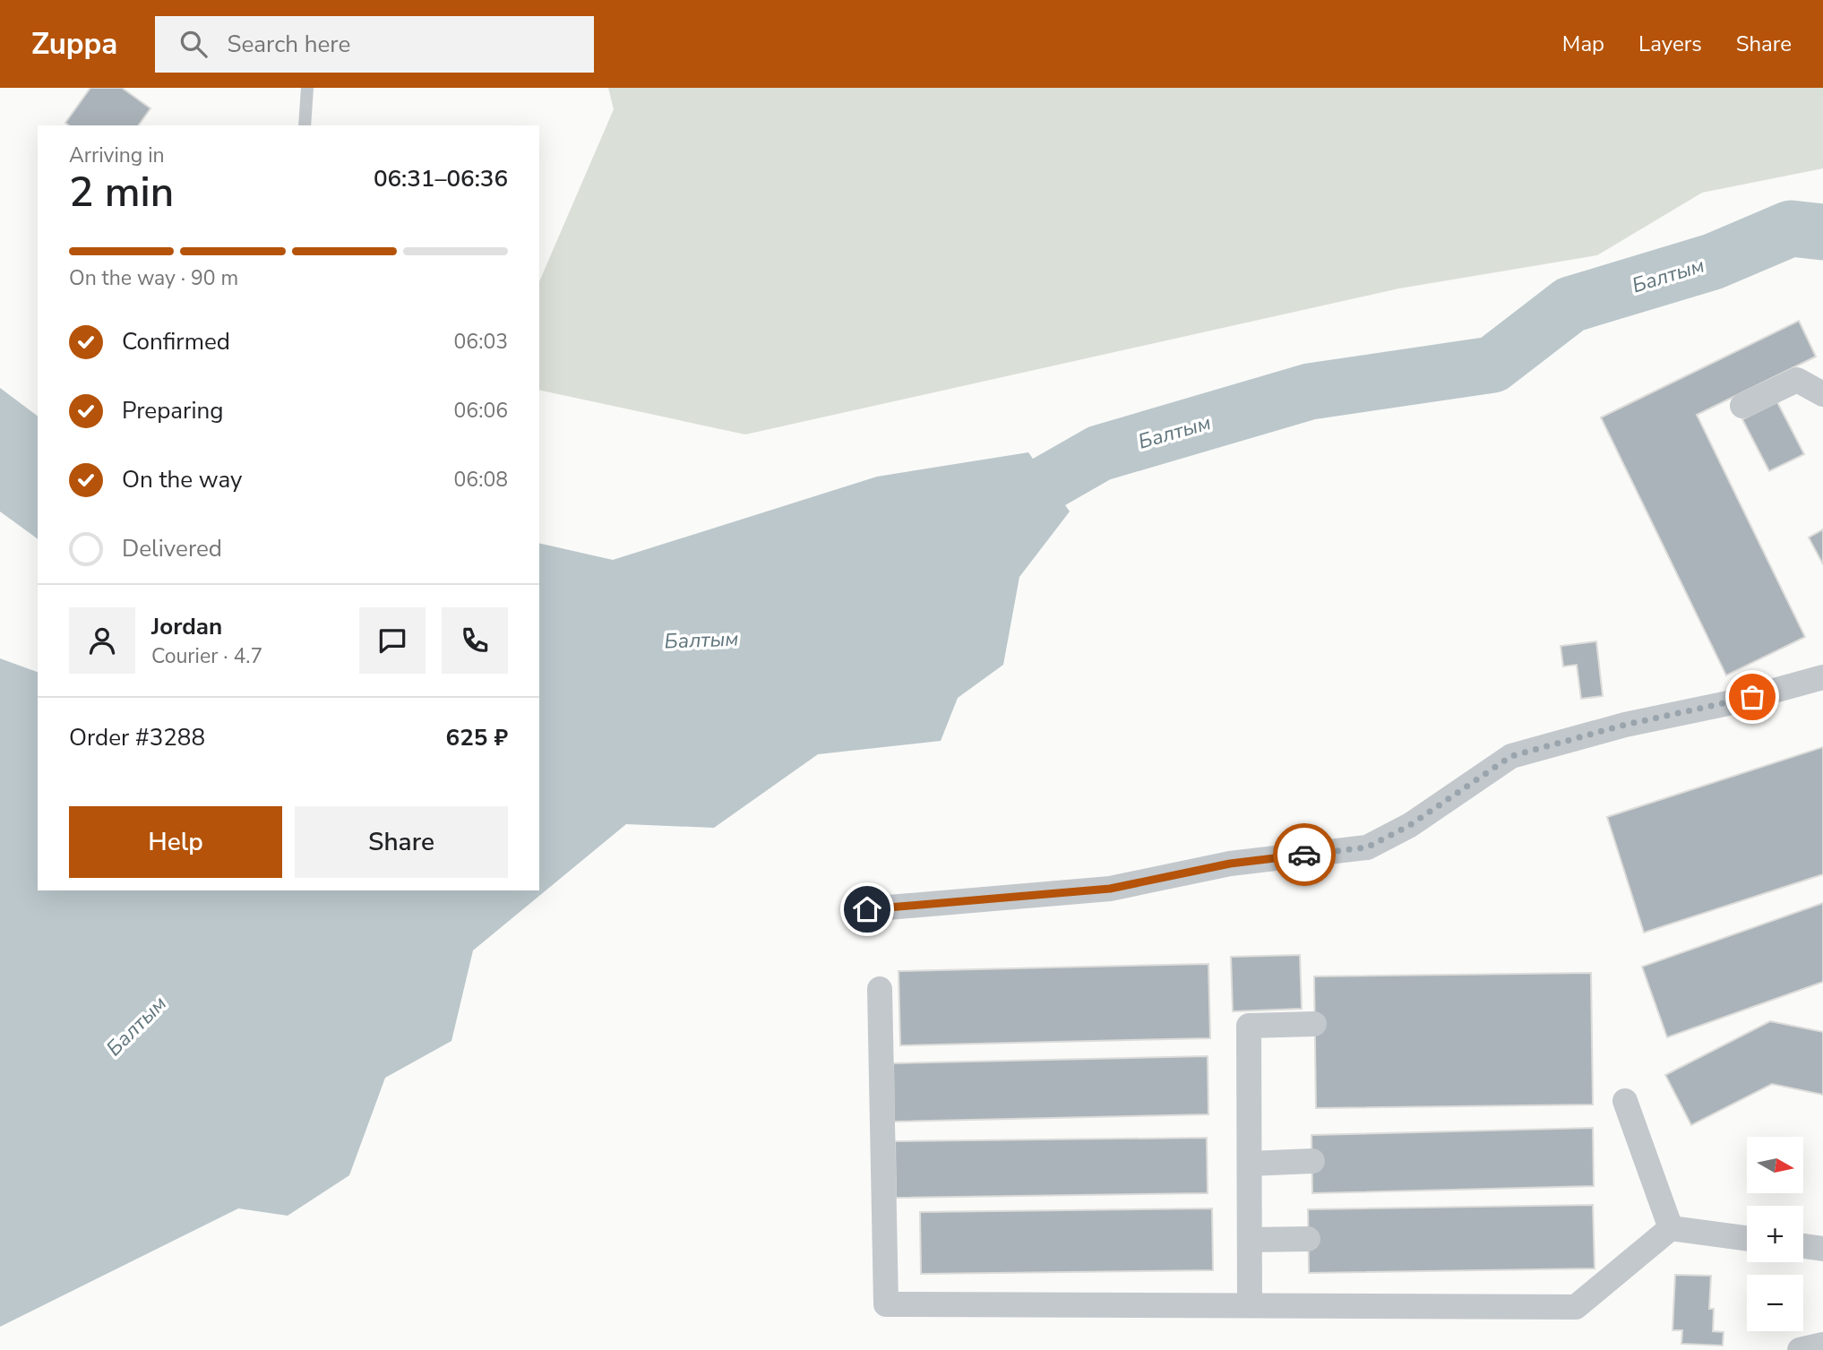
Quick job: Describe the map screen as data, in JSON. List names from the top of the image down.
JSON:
{
  "water": ["Балтым"],
  "north": "right",
  "page": {
    "header": "Zuppa",
    "search": "Search here",
    "nav": ["Map", "Layers", "Share"],
    "heading": ["2 min", "Arriving in", "06:31–06:36"],
    "panel": [
      "Jordan",
      "Courier · 4.7",
      "Order #3288",
      "625 ₽"
    ],
    "bar": "On the way · 90 m",
    "list": [
      ["Confirmed", "06:03"],
      ["Preparing", "06:06"],
      ["On the way", "06:08"],
      "Delivered"
    ],
    "buttons": ["Help", "Share"],
    "map_buttons": ["+", "−"]
  }
}
